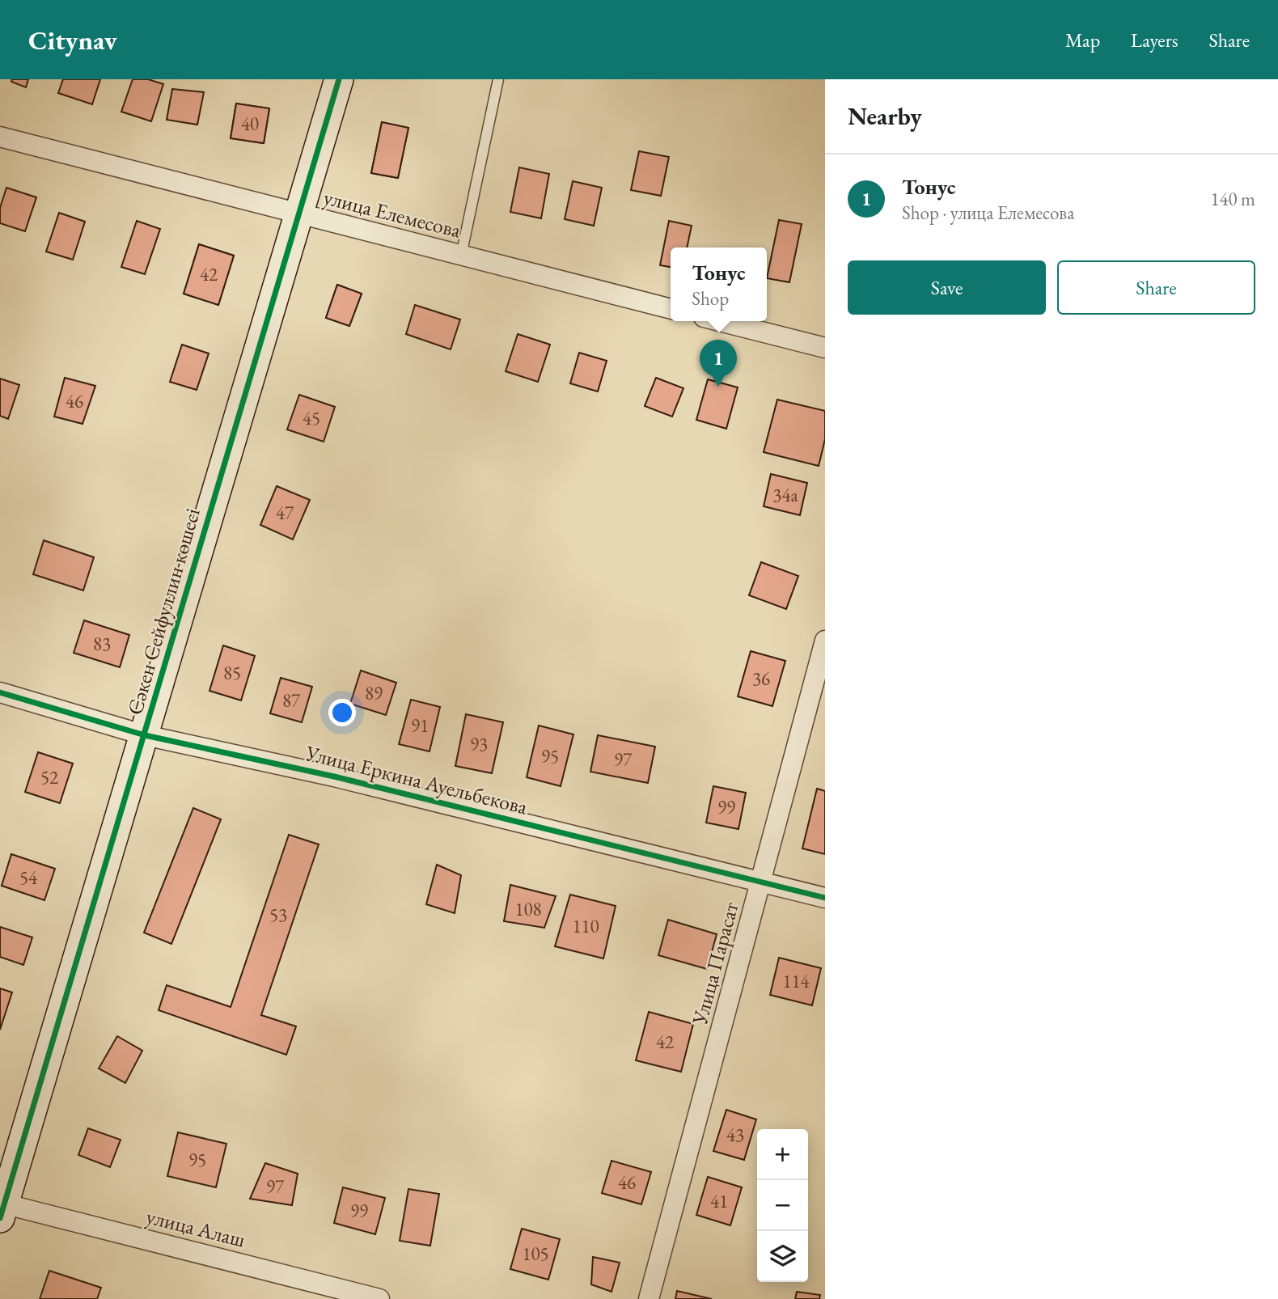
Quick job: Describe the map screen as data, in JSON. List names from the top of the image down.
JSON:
{
  "streets": {
    "street": [
      "улица Елемесова",
      "Сәкен Сейфуллин көшесі",
      "Улица Еркина Ауельбекова",
      "Улица Парасат",
      "улица Алаш"
    ]
  },
  "crossings": [
    ["улица Елемесова", "Сәкен Сейфуллин көшесі"],
    ["Сәкен Сейфуллин көшесі", "Улица Еркина Ауельбекова"],
    ["Сәкен Сейфуллин көшесі", "улица Алаш"],
    ["Улица Еркина Ауельбекова", "Улица Парасат"]
  ],
  "house_numbers": [
    "40",
    "42",
    "46",
    "45",
    "34а",
    "47",
    "83",
    "85",
    "36",
    "89",
    "87",
    "91",
    "93",
    "95",
    "97",
    "52",
    "99",
    "54",
    "108",
    "53",
    "110",
    "114",
    "42",
    "43",
    "95",
    "46",
    "97",
    "41",
    "99",
    "105"
  ],
  "page": {
    "header": "Citynav",
    "nav": ["Map", "Layers", "Share"],
    "heading": "Nearby",
    "list": [
      {
        "mark": "1",
        "name": "Тонус",
        "note": "Shop · улица Елемесова",
        "value": "140 m"
      }
    ],
    "buttons": ["Save", "Share"],
    "popup": ["Тонус", "Shop"],
    "pins": "1",
    "map_buttons": ["+", "−"]
  }
}
